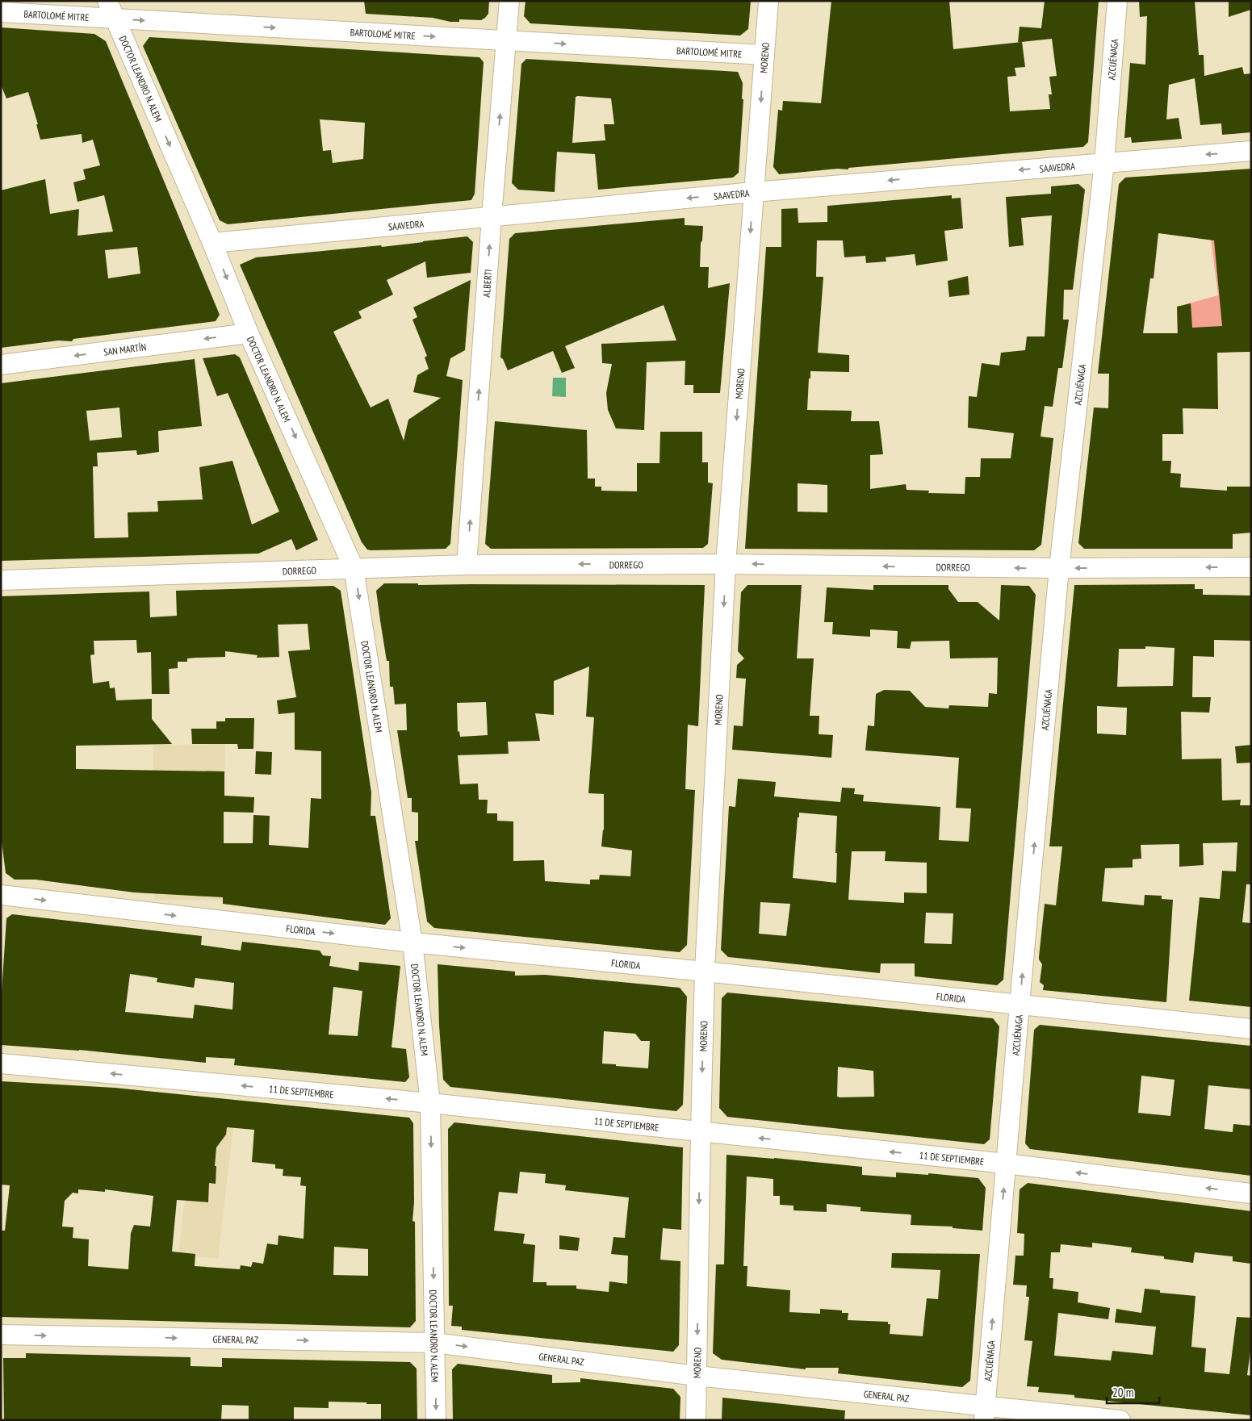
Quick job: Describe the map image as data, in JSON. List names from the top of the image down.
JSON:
{
  "streets": {
    "street": [
      "BARTOLOMÉ MITRE",
      "MORENO",
      "AZCUÉNAGA",
      "DOCTOR LEANDRO N. ALEM",
      "SAAVEDRA",
      "ALBERTI",
      "SAN MARTÍN",
      "DORREGO",
      "FLORIDA",
      "11 DE SEPTIEMBRE",
      "GENERAL PAZ"
    ]
  },
  "crossings": [
    ["BARTOLOMÉ MITRE", "MORENO"],
    ["BARTOLOMÉ MITRE", "DOCTOR LEANDRO N. ALEM"],
    ["BARTOLOMÉ MITRE", "ALBERTI"],
    ["MORENO", "SAAVEDRA"],
    ["MORENO", "DORREGO"],
    ["MORENO", "FLORIDA"],
    ["MORENO", "11 DE SEPTIEMBRE"],
    ["MORENO", "GENERAL PAZ"],
    ["AZCUÉNAGA", "SAAVEDRA"],
    ["AZCUÉNAGA", "DORREGO"],
    ["AZCUÉNAGA", "FLORIDA"],
    ["AZCUÉNAGA", "11 DE SEPTIEMBRE"],
    ["AZCUÉNAGA", "GENERAL PAZ"],
    ["DOCTOR LEANDRO N. ALEM", "SAAVEDRA"],
    ["DOCTOR LEANDRO N. ALEM", "SAN MARTÍN"],
    ["DOCTOR LEANDRO N. ALEM", "DORREGO"],
    ["DOCTOR LEANDRO N. ALEM", "FLORIDA"],
    ["DOCTOR LEANDRO N. ALEM", "11 DE SEPTIEMBRE"],
    ["DOCTOR LEANDRO N. ALEM", "GENERAL PAZ"],
    ["SAAVEDRA", "ALBERTI"],
    ["ALBERTI", "DORREGO"]
  ],
  "one_way": [
    "BARTOLOMÉ MITRE",
    "MORENO",
    "AZCUÉNAGA",
    "DOCTOR LEANDRO N. ALEM",
    "SAAVEDRA",
    "ALBERTI",
    "SAN MARTÍN",
    "DORREGO",
    "FLORIDA",
    "11 DE SEPTIEMBRE",
    "GENERAL PAZ"
  ],
  "scale_bar": "20 m"
}
